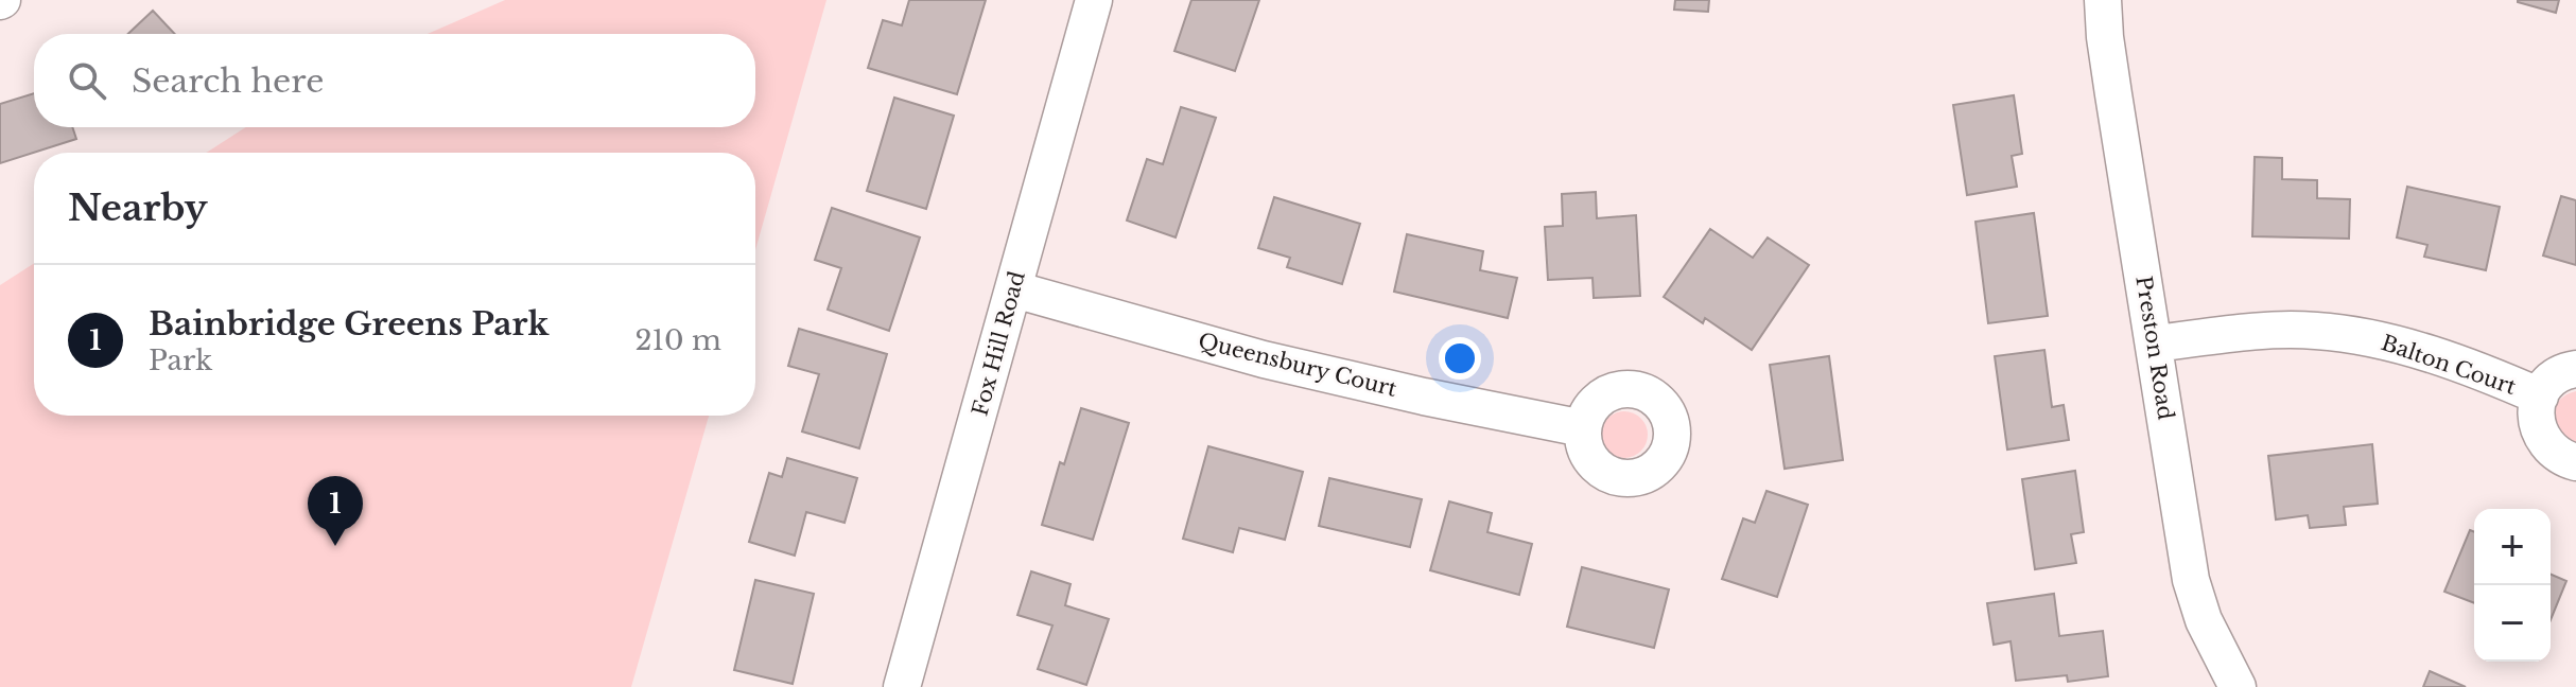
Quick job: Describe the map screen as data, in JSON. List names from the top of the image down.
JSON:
{
  "streets": {
    "street": [
      "Fox Hill Road",
      "Preston Road",
      "Queensbury Court",
      "Balton Court"
    ]
  },
  "crossings": [
    ["Fox Hill Road", "Queensbury Court"],
    ["Preston Road", "Balton Court"]
  ],
  "page": {
    "search": "Search here",
    "heading": "Nearby",
    "list": [
      {
        "mark": "1",
        "name": "Bainbridge Greens Park",
        "note": "Park",
        "value": "210 m"
      }
    ],
    "pins": "1",
    "map_buttons": ["+", "−"]
  }
}
